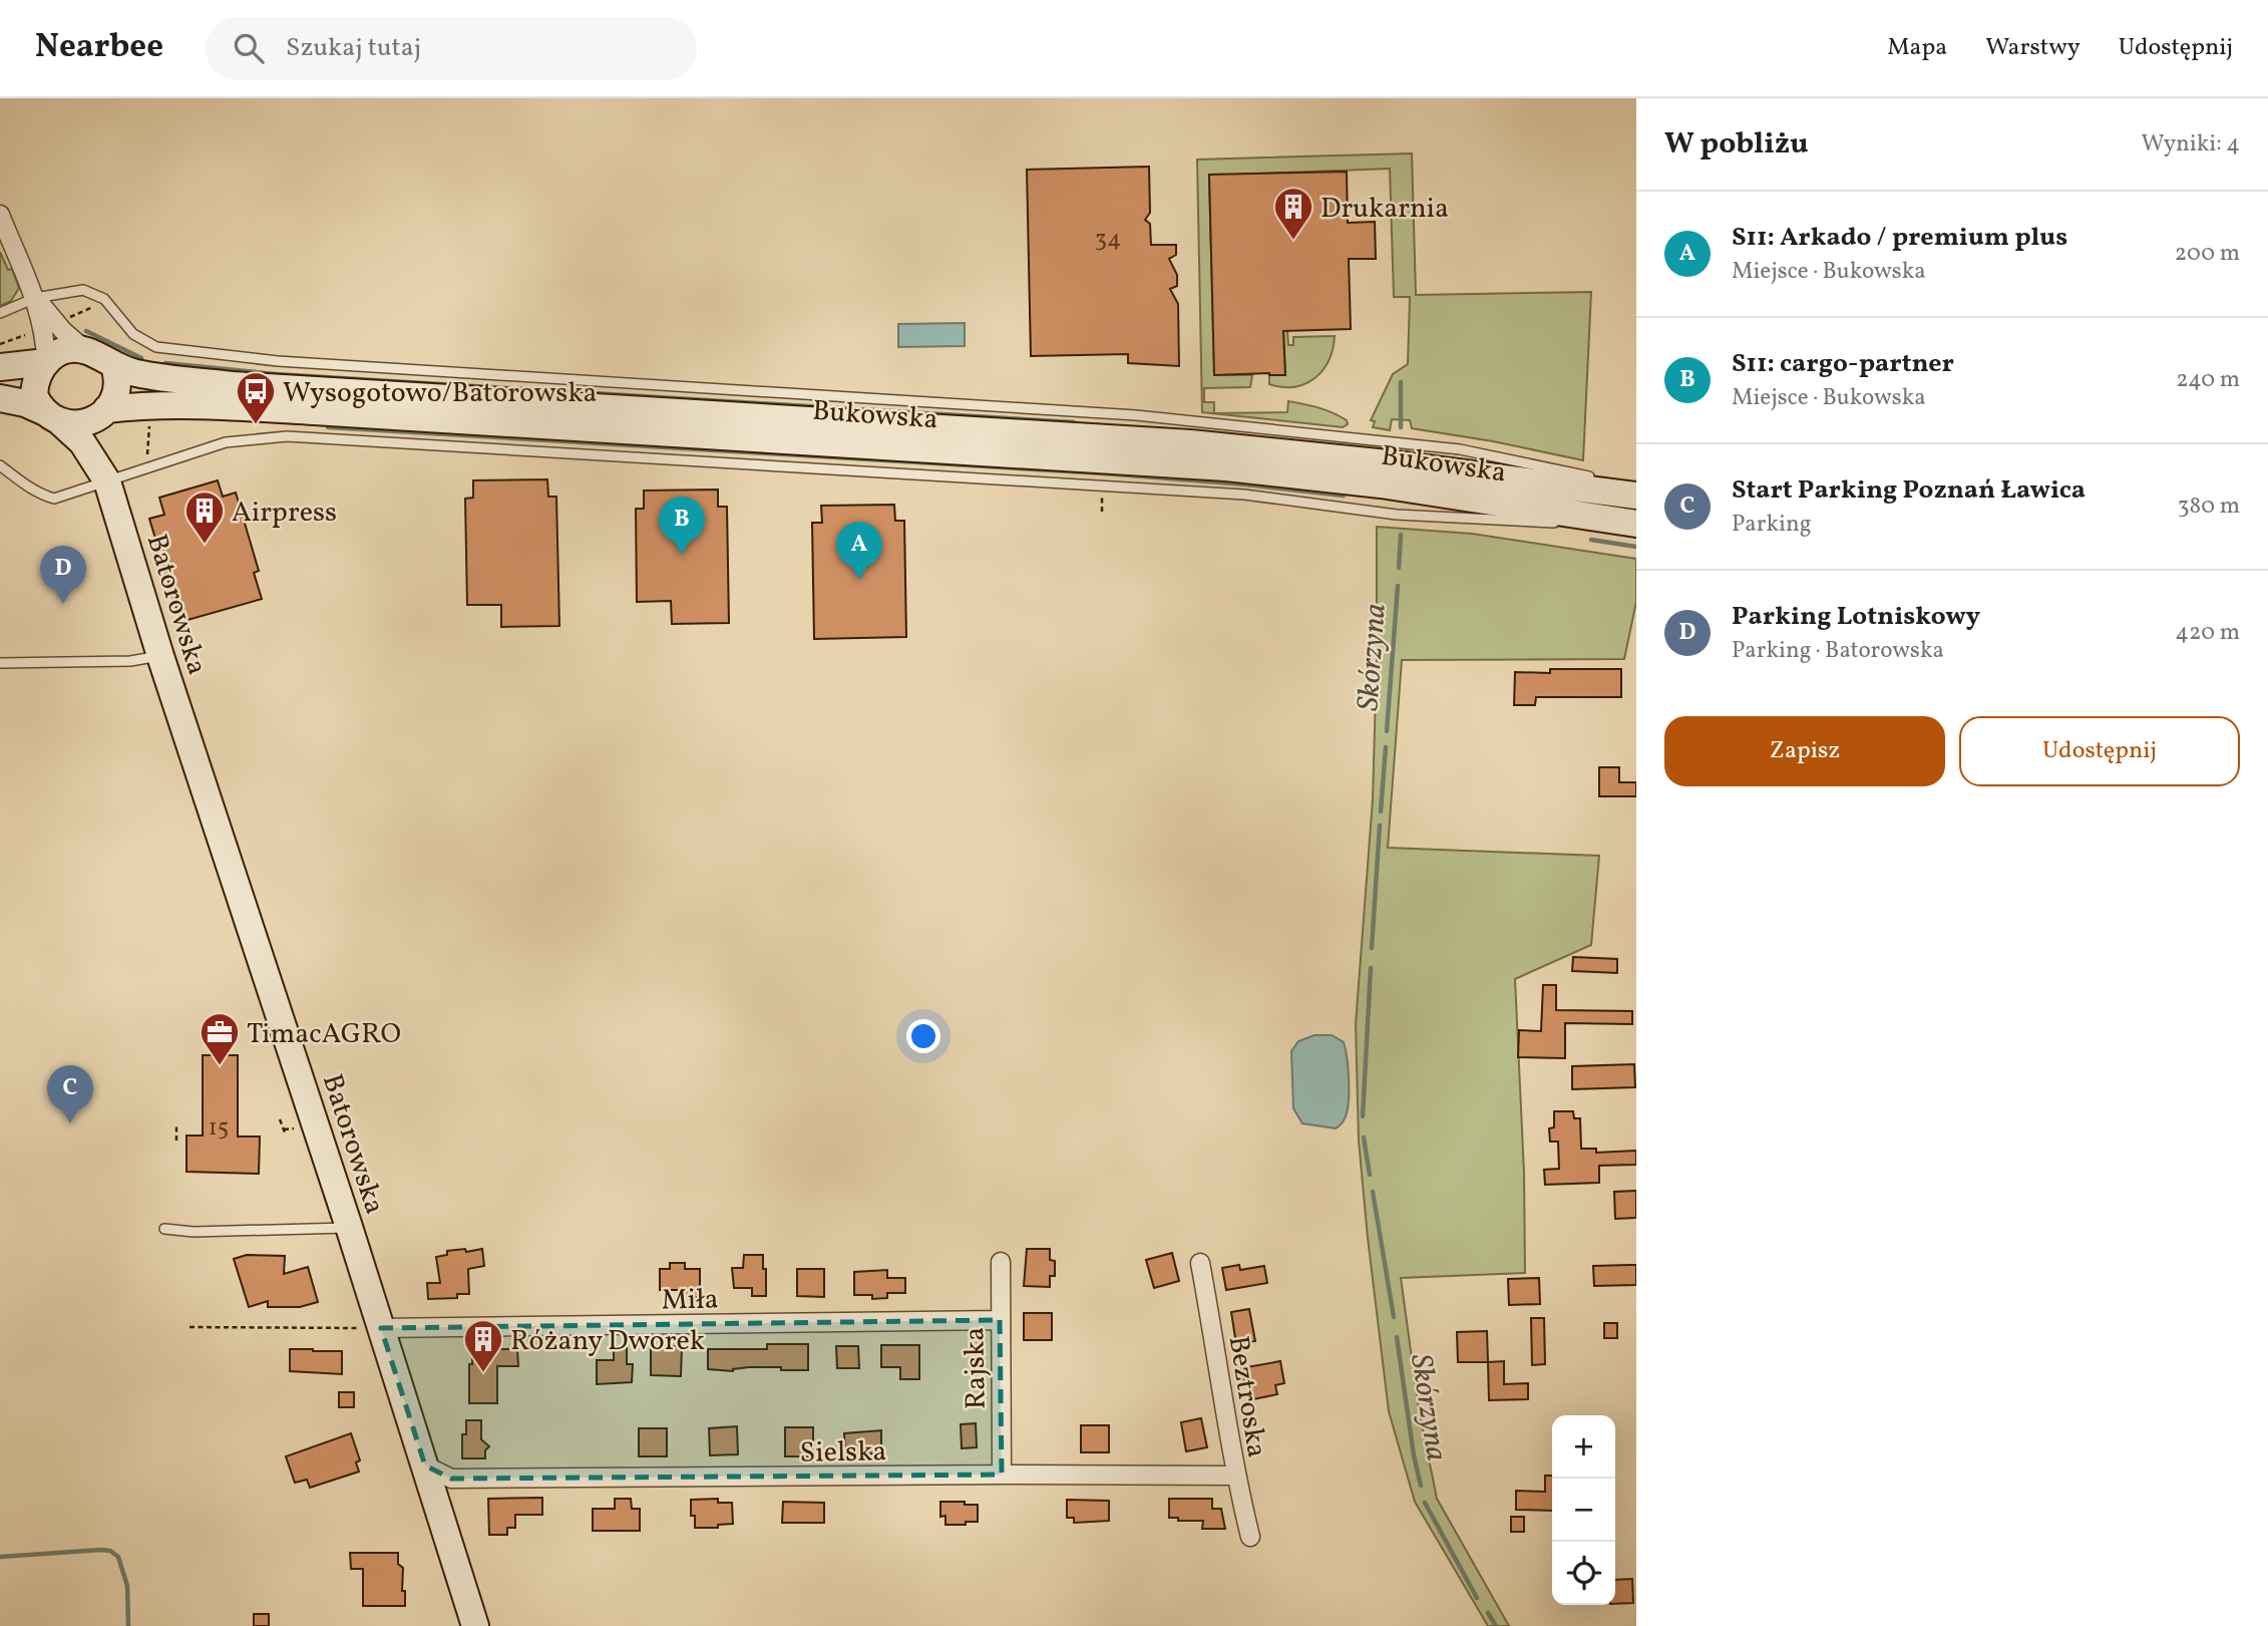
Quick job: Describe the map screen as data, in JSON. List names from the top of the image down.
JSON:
{
  "streets": {
    "main road": ["Bukowska", "Batorowska"],
    "street": [
      "Miła",
      "Rajska",
      "Beztroska",
      "Sielska"
    ]
  },
  "crossings": [
    ["Bukowska", "Batorowska"],
    ["Batorowska", "Miła"],
    ["Batorowska", "Sielska"],
    ["Miła", "Rajska"],
    ["Rajska", "Sielska"],
    ["Beztroska", "Sielska"]
  ],
  "water": ["Skórzyna"],
  "places": {
    "building": ["Drukarnia", "Airpress", "Różany Dworek"],
    "bus stop": ["Wysogotowo/Batorowska"],
    "office": ["TimacAGRO"]
  },
  "house_numbers": ["34", "15"],
  "page": {
    "header": "Nearbee",
    "search": "Szukaj tutaj",
    "nav": ["Mapa", "Warstwy", "Udostępnij"],
    "heading": ["W pobliżu", "Wyniki: 4"],
    "list": [
      {
        "mark": "A",
        "name": "S11: Arkado / premium plus",
        "note": "Miejsce · Bukowska",
        "value": "200 m"
      },
      {
        "mark": "B",
        "name": "S11: cargo-partner",
        "note": "Miejsce · Bukowska",
        "value": "240 m"
      },
      {
        "mark": "C",
        "name": "Start Parking Poznań Ławica",
        "note": "Parking",
        "value": "380 m"
      },
      {
        "mark": "D",
        "name": "Parking Lotniskowy",
        "note": "Parking · Batorowska",
        "value": "420 m"
      }
    ],
    "pins": [
      "B",
      "A",
      "D",
      "C"
    ],
    "buttons": ["Zapisz", "Udostępnij"],
    "map_buttons": ["+", "−"]
  }
}
